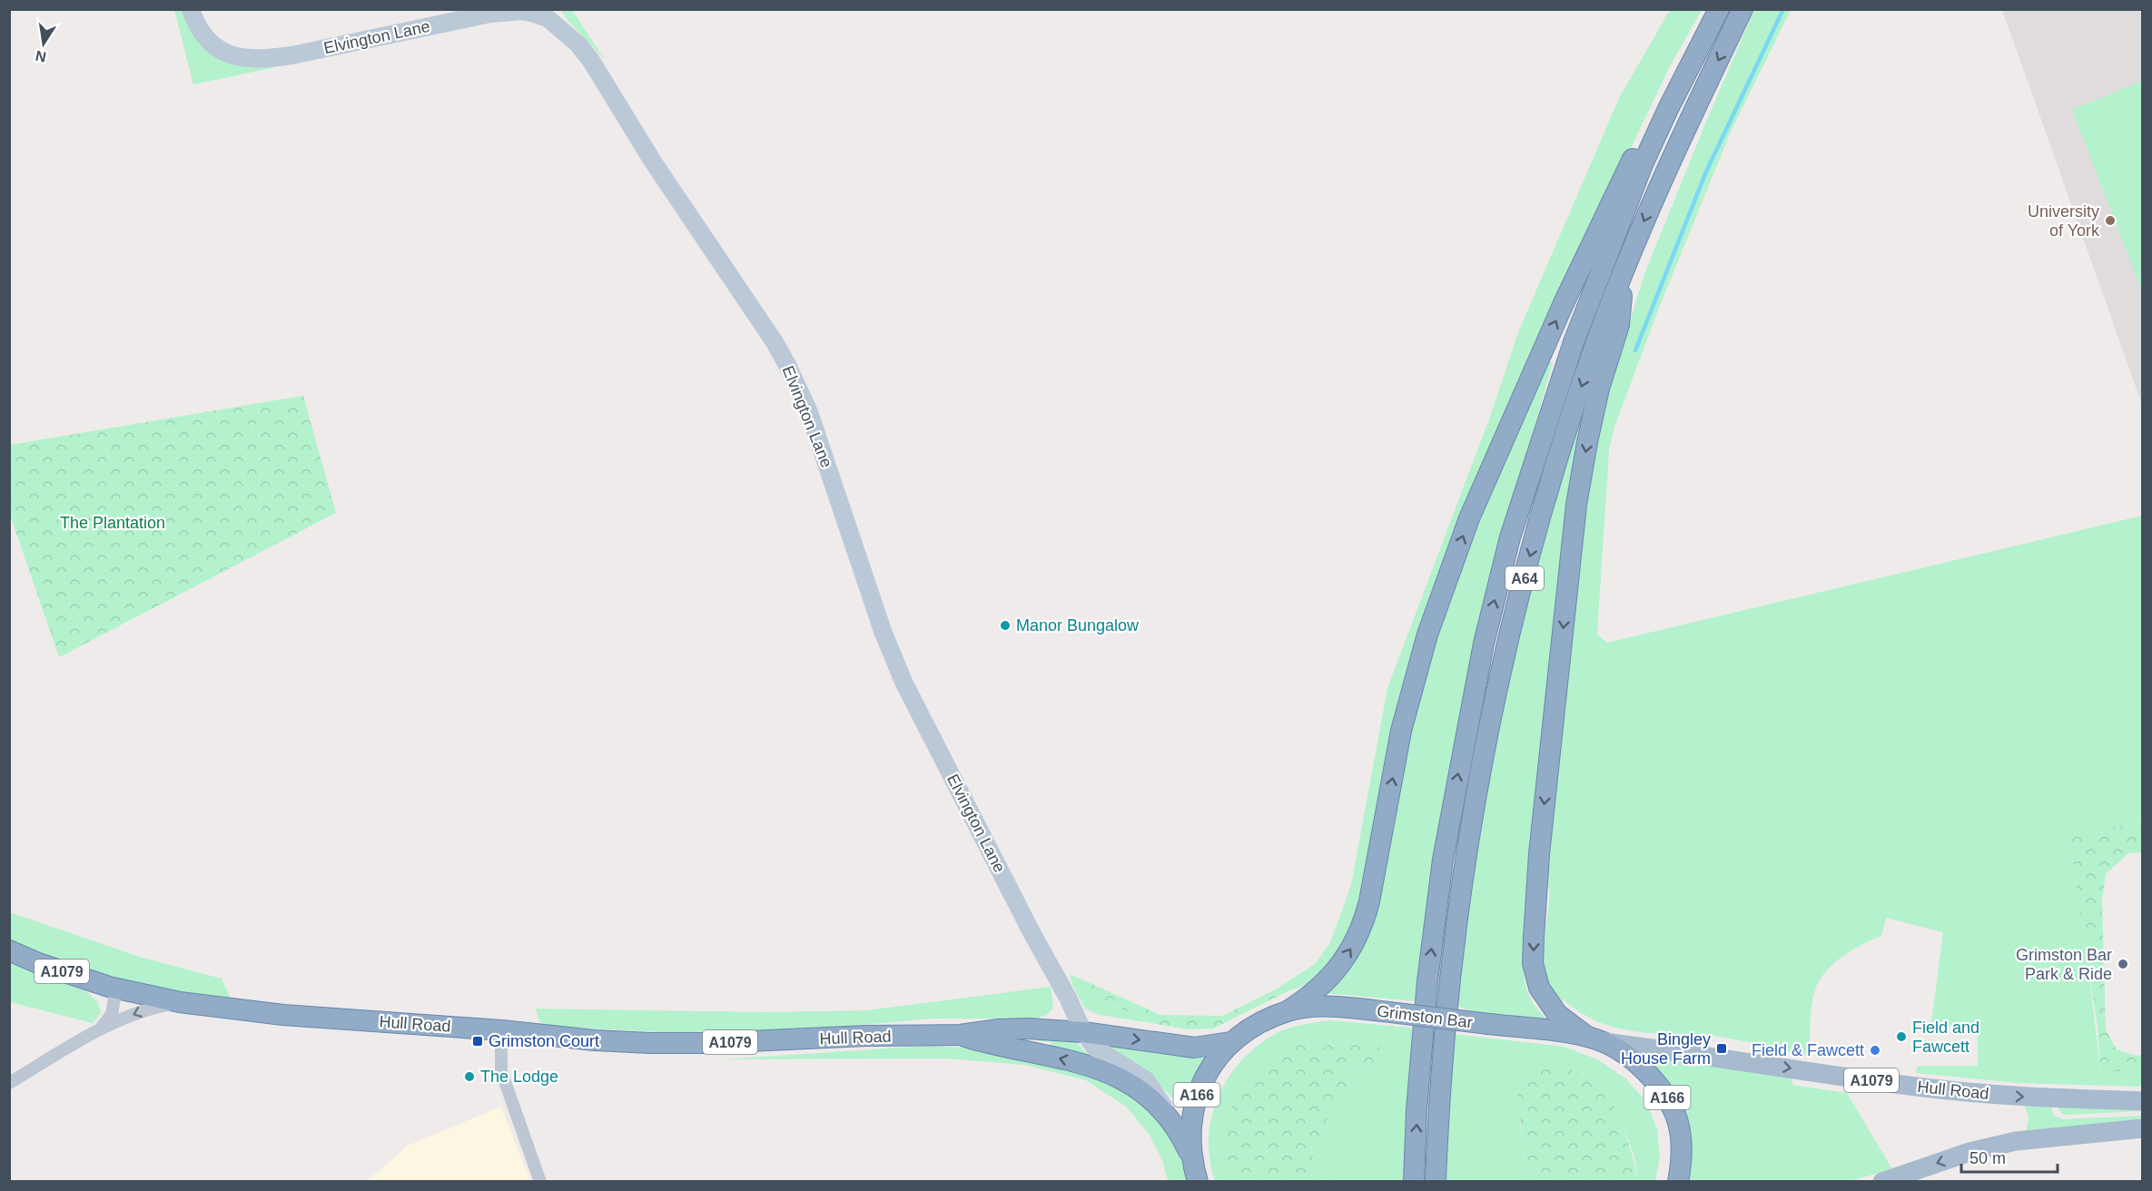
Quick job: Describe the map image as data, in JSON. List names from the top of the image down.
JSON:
{
  "streets": {
    "highway": [
      "A64",
      "A1079",
      "Grimston Bar",
      "Hull Road",
      "A166"
    ],
    "main road": ["Elvington Lane"]
  },
  "crossings": [
    ["Elvington Lane", "Hull Road"],
    ["Grimston Bar", "Hull Road"]
  ],
  "parks": ["The Plantation"],
  "places": {
    "other": [
      "University of York",
      "Manor Bungalow",
      "Grimston Bar Park & Ride",
      "Field and Fawcett",
      "Field & Fawcett",
      "The Lodge"
    ],
    "transit": ["Grimston Court", "Bingley House Farm"]
  },
  "scale_bar": "50 m",
  "north": "bottom"
}
